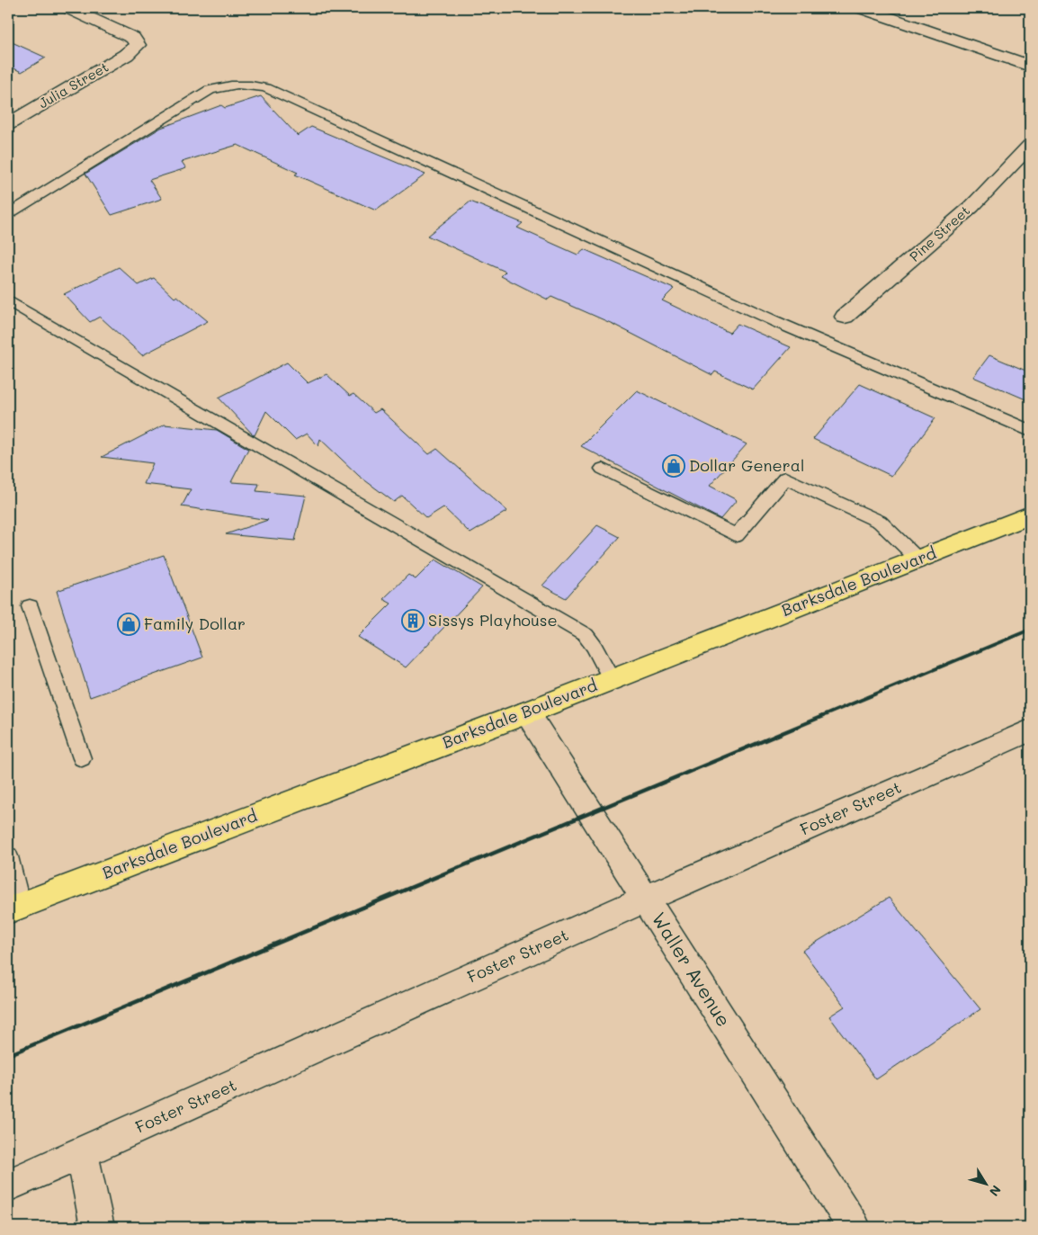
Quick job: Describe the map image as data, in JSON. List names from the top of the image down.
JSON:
{
  "streets": {
    "main road": ["Barksdale Boulevard"],
    "street": [
      "Julia Street",
      "Pine Street",
      "Foster Street",
      "Waller Avenue"
    ]
  },
  "crossings": [
    ["Barksdale Boulevard", "Waller Avenue"],
    ["Foster Street", "Waller Avenue"]
  ],
  "places": {
    "shop": ["Dollar General", "Family Dollar"],
    "building": ["Sissys Playhouse"]
  },
  "north": "bottom right"
}
